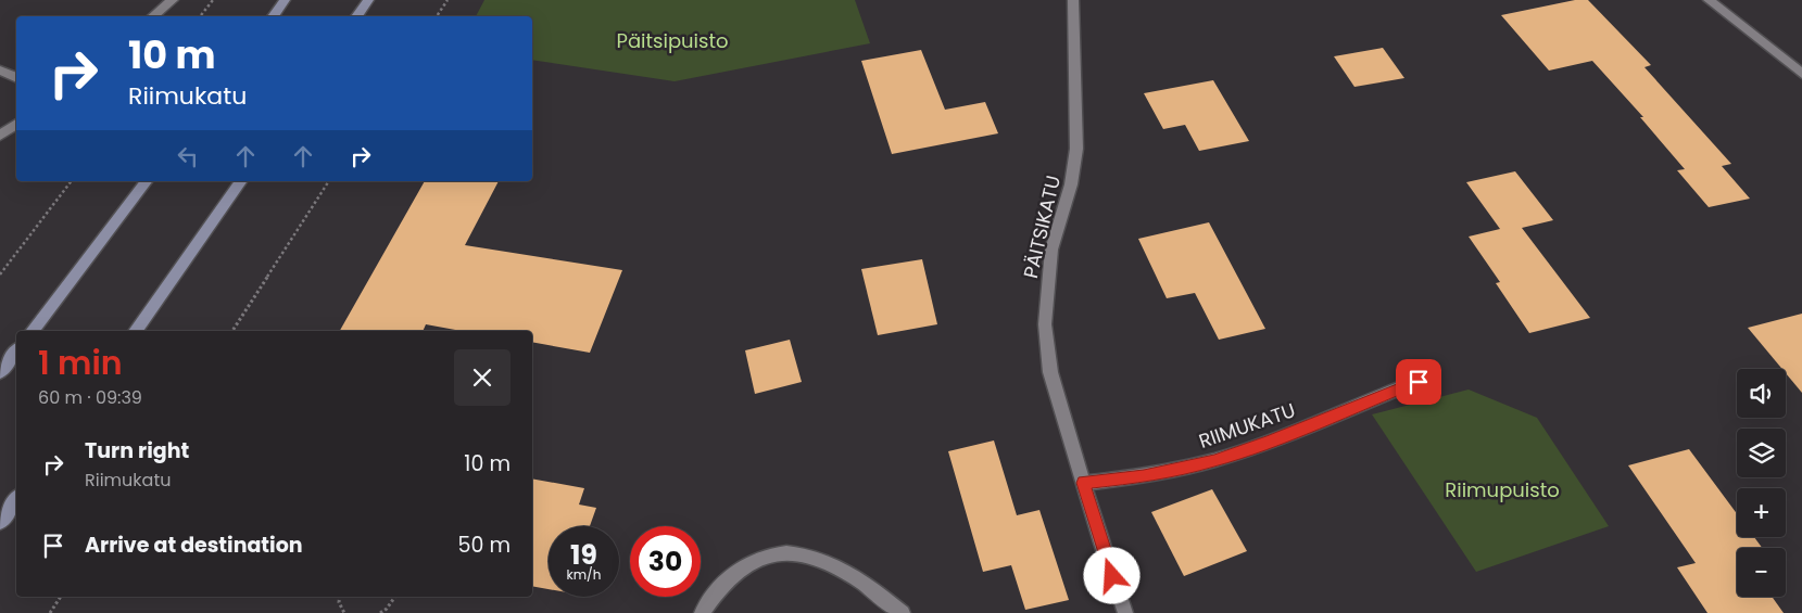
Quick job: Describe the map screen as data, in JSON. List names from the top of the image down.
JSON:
{
  "streets": {
    "street": ["PÄITSIKATU", "RIIMUKATU"]
  },
  "crossings": [
    ["PÄITSIKATU", "RIIMUKATU"]
  ],
  "parks": ["Päitsipuisto", "Riimupuisto"],
  "page": {
    "turn": ["10 m", "Riimukatu"],
    "heading": ["1 min", "60 m · 09:39"],
    "map_buttons": ["+", "−"],
    "list": [
      {
        "name": "Turn right",
        "note": "Riimukatu",
        "value": "10 m"
      },
      {
        "name": "Arrive at destination",
        "value": "50 m"
      }
    ],
    "speed": "19 km/h",
    "limit": "30"
  }
}
